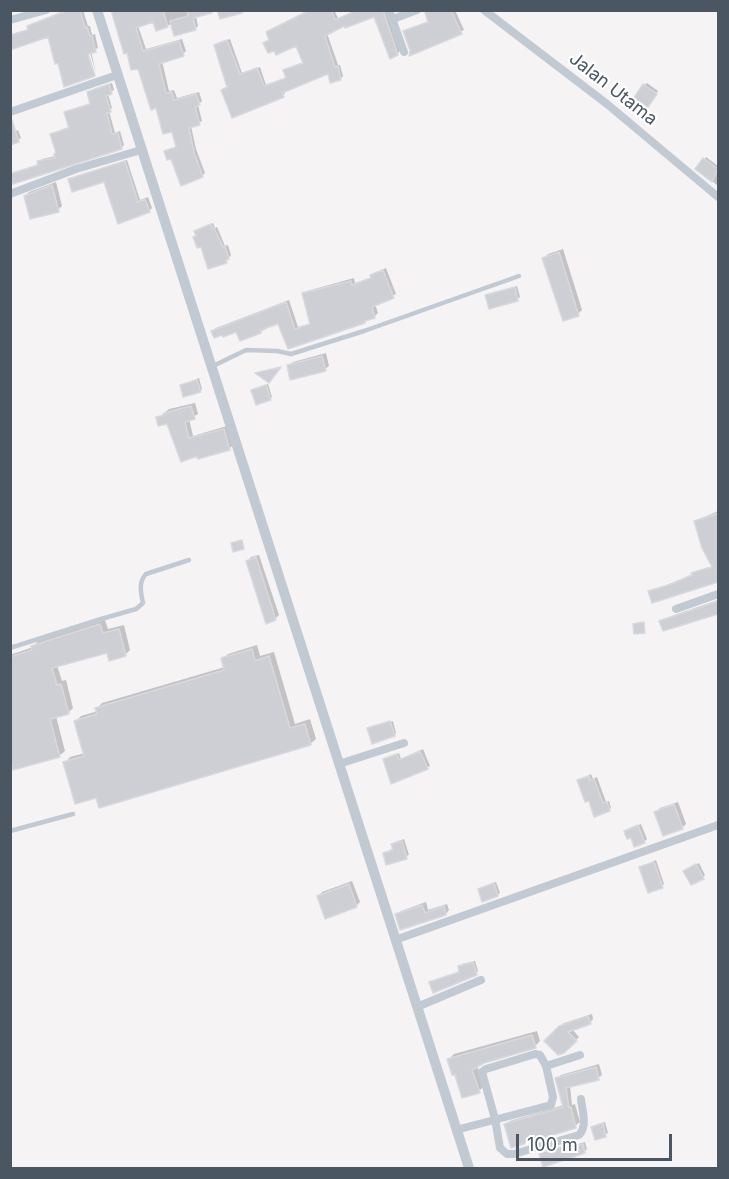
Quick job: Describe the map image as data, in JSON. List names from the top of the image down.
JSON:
{
  "streets": {
    "street": ["Jalan Utama"]
  },
  "scale_bar": "100 m"
}
